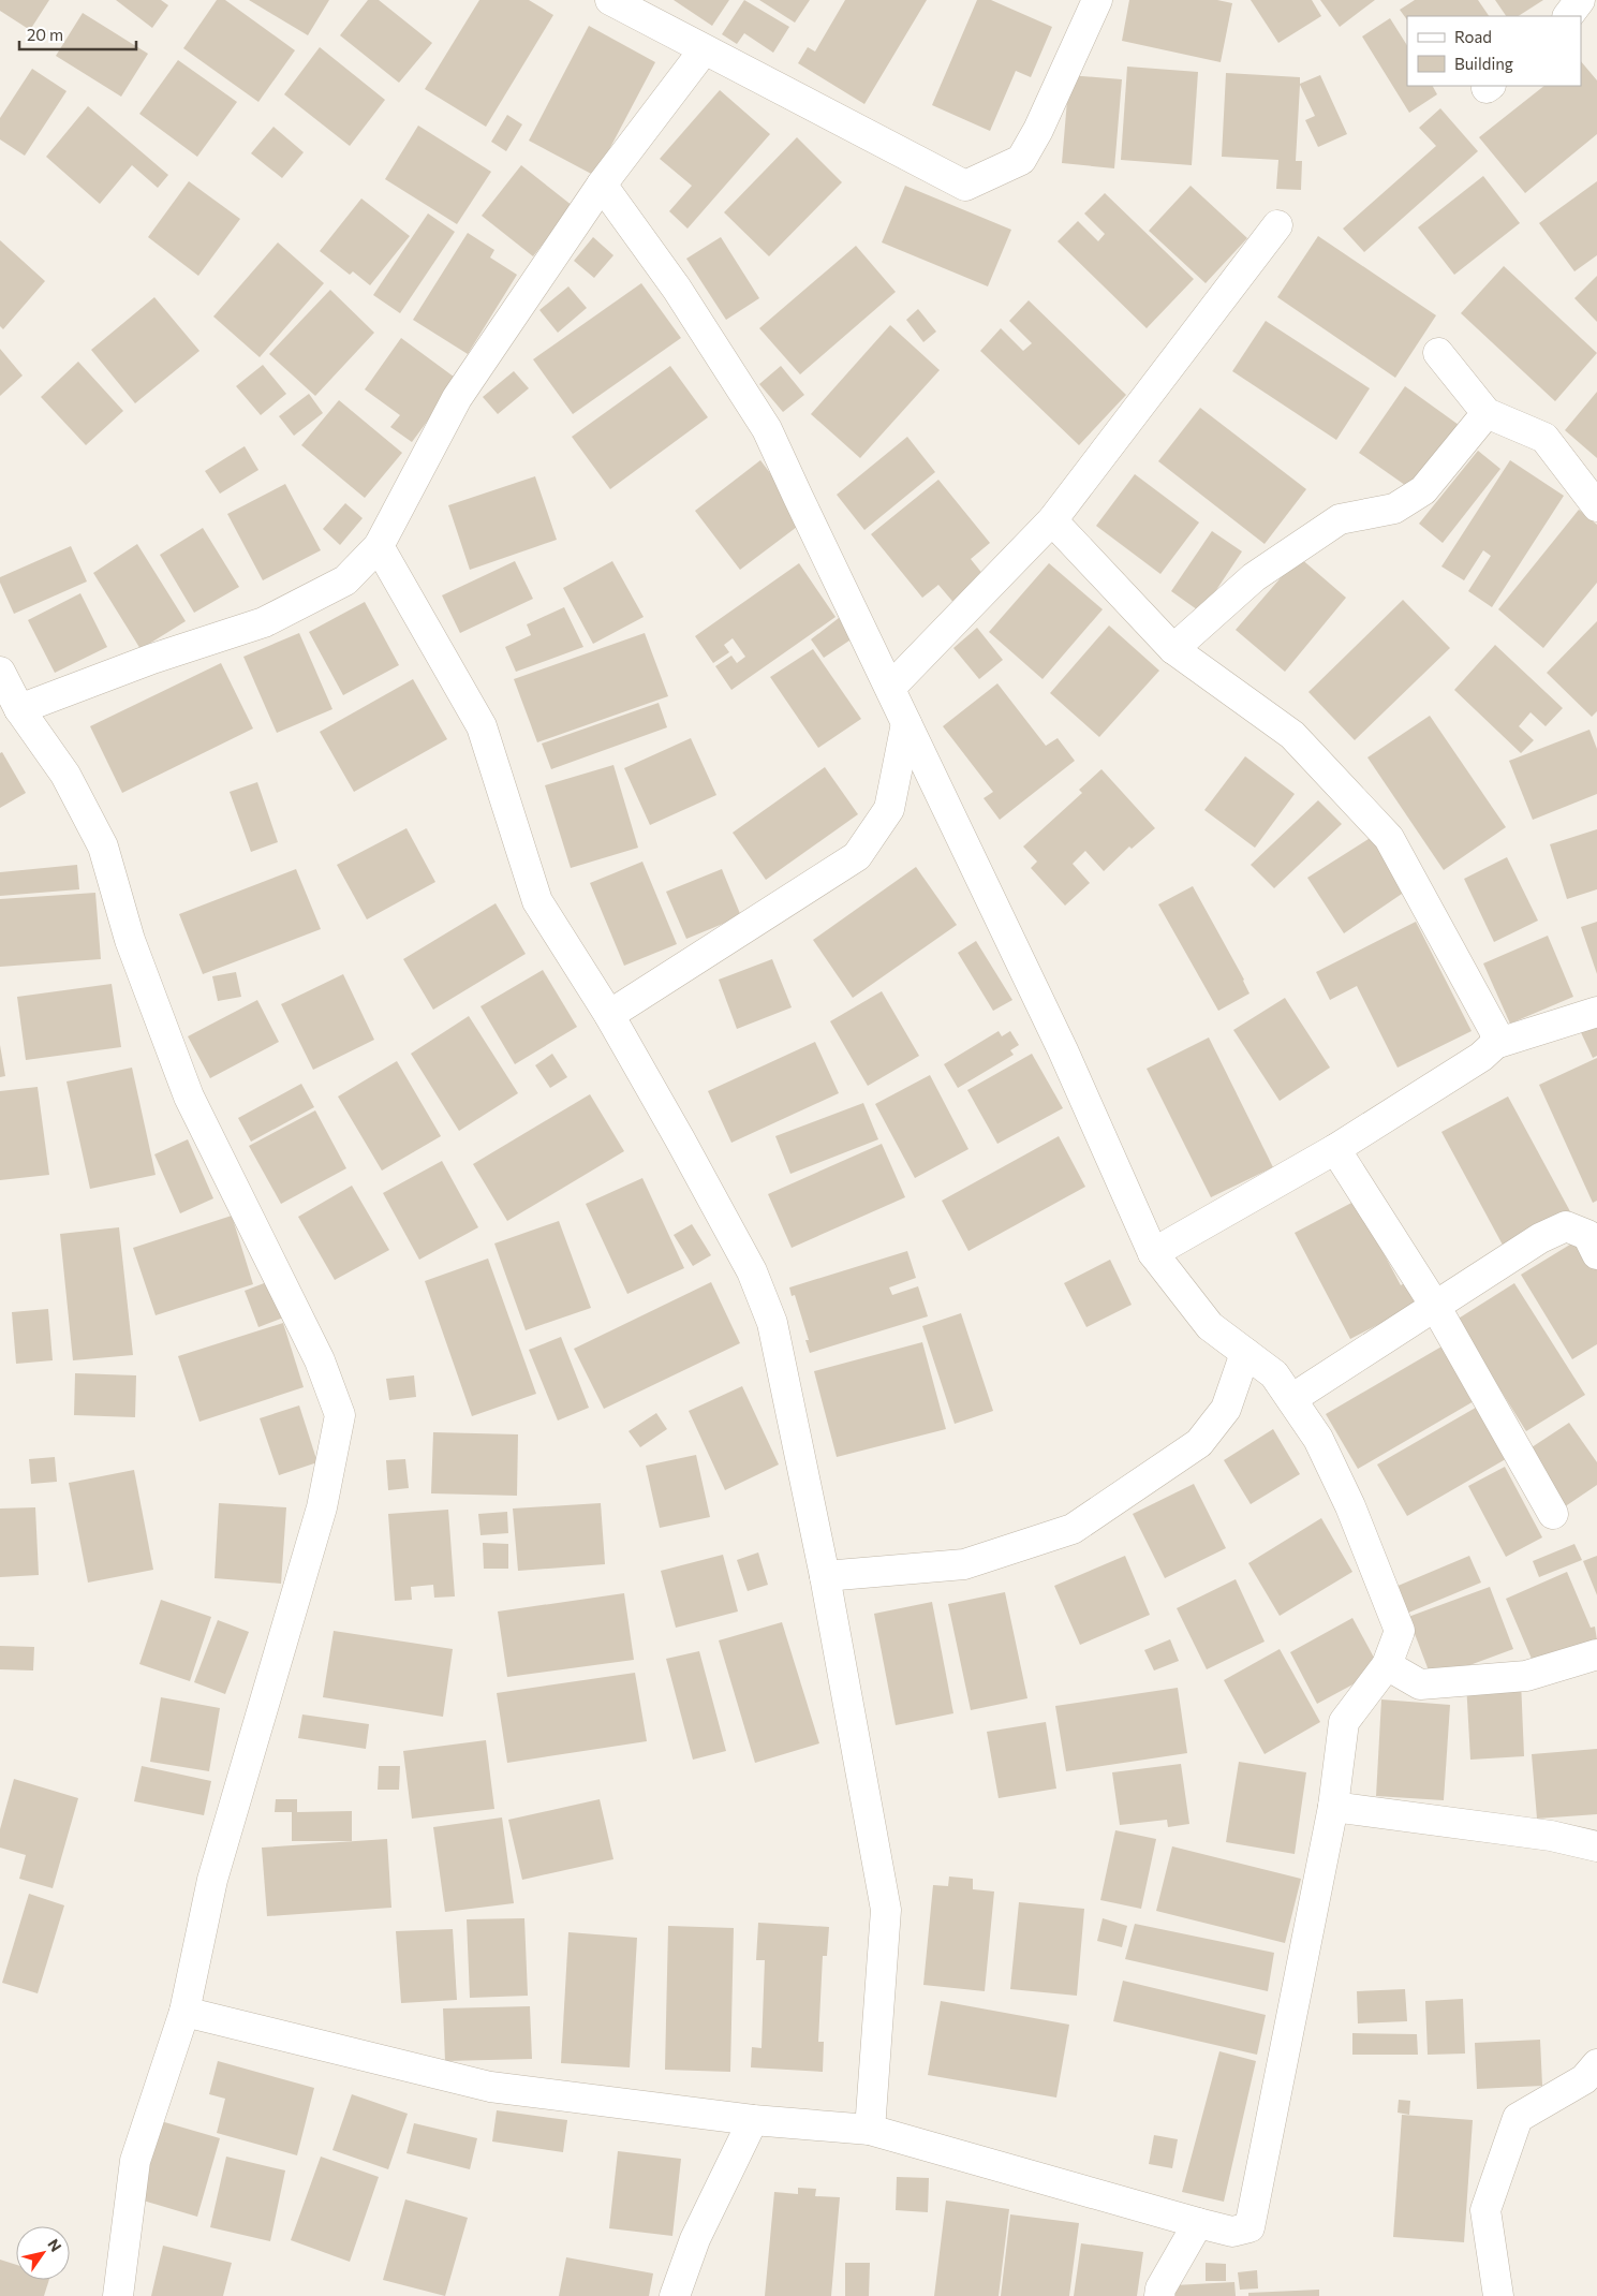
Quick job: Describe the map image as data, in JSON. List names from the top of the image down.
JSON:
{
  "legend": ["Road", "Building"],
  "scale_bar": "20 m",
  "north": "top right"
}
